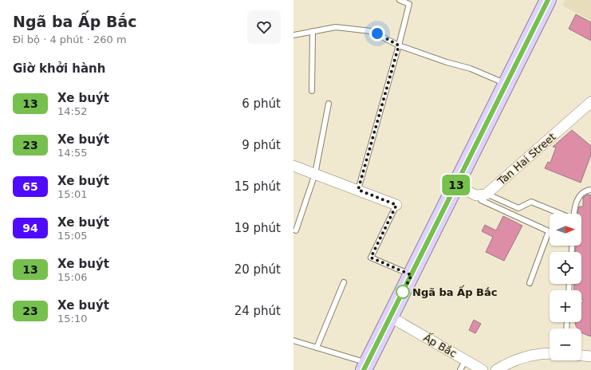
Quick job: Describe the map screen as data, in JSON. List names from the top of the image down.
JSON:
{
  "streets": {
    "street": ["Tan Hai Street", "Ấp Bắc"]
  },
  "places": ["Ngã ba Ấp Bắc"],
  "lines": ["bus line 13"],
  "north": "right",
  "page": {
    "heading": [
      ["Ngã ba Ấp Bắc", "Đi bộ · 4 phút · 260 m"],
      "Giờ khởi hành"
    ],
    "on_map": "13",
    "list": [
      {
        "mark": "13",
        "name": "Xe buýt",
        "note": "14:52",
        "value": "6 phút"
      },
      {
        "mark": "23",
        "name": "Xe buýt",
        "note": "14:55",
        "value": "9 phút"
      },
      {
        "mark": "65",
        "name": "Xe buýt",
        "note": "15:01",
        "value": "15 phút"
      },
      {
        "mark": "94",
        "name": "Xe buýt",
        "note": "15:05",
        "value": "19 phút"
      },
      {
        "mark": "13",
        "name": "Xe buýt",
        "note": "15:06",
        "value": "20 phút"
      },
      {
        "mark": "23",
        "name": "Xe buýt",
        "note": "15:10",
        "value": "24 phút"
      }
    ],
    "map_buttons": ["+", "−"]
  }
}
